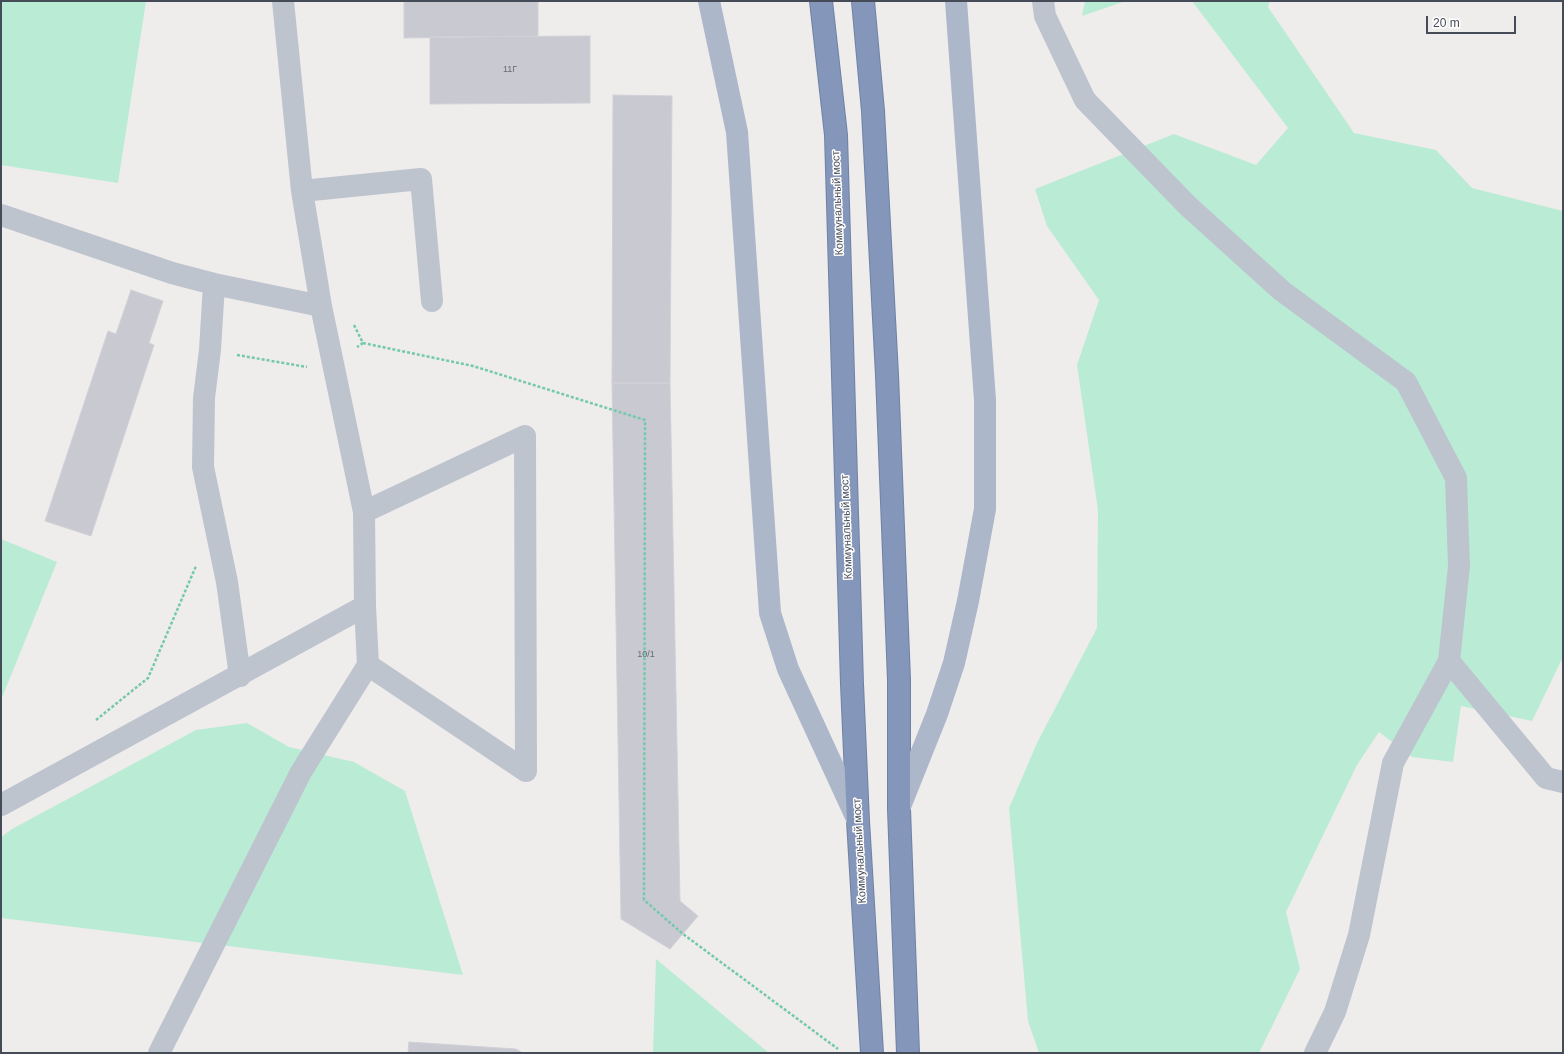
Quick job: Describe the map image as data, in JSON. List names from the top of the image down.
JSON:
{
  "streets": {
    "highway": ["Коммунальный мост"]
  },
  "house_numbers": ["11Г", "10/1"],
  "scale_bar": "20 m"
}
